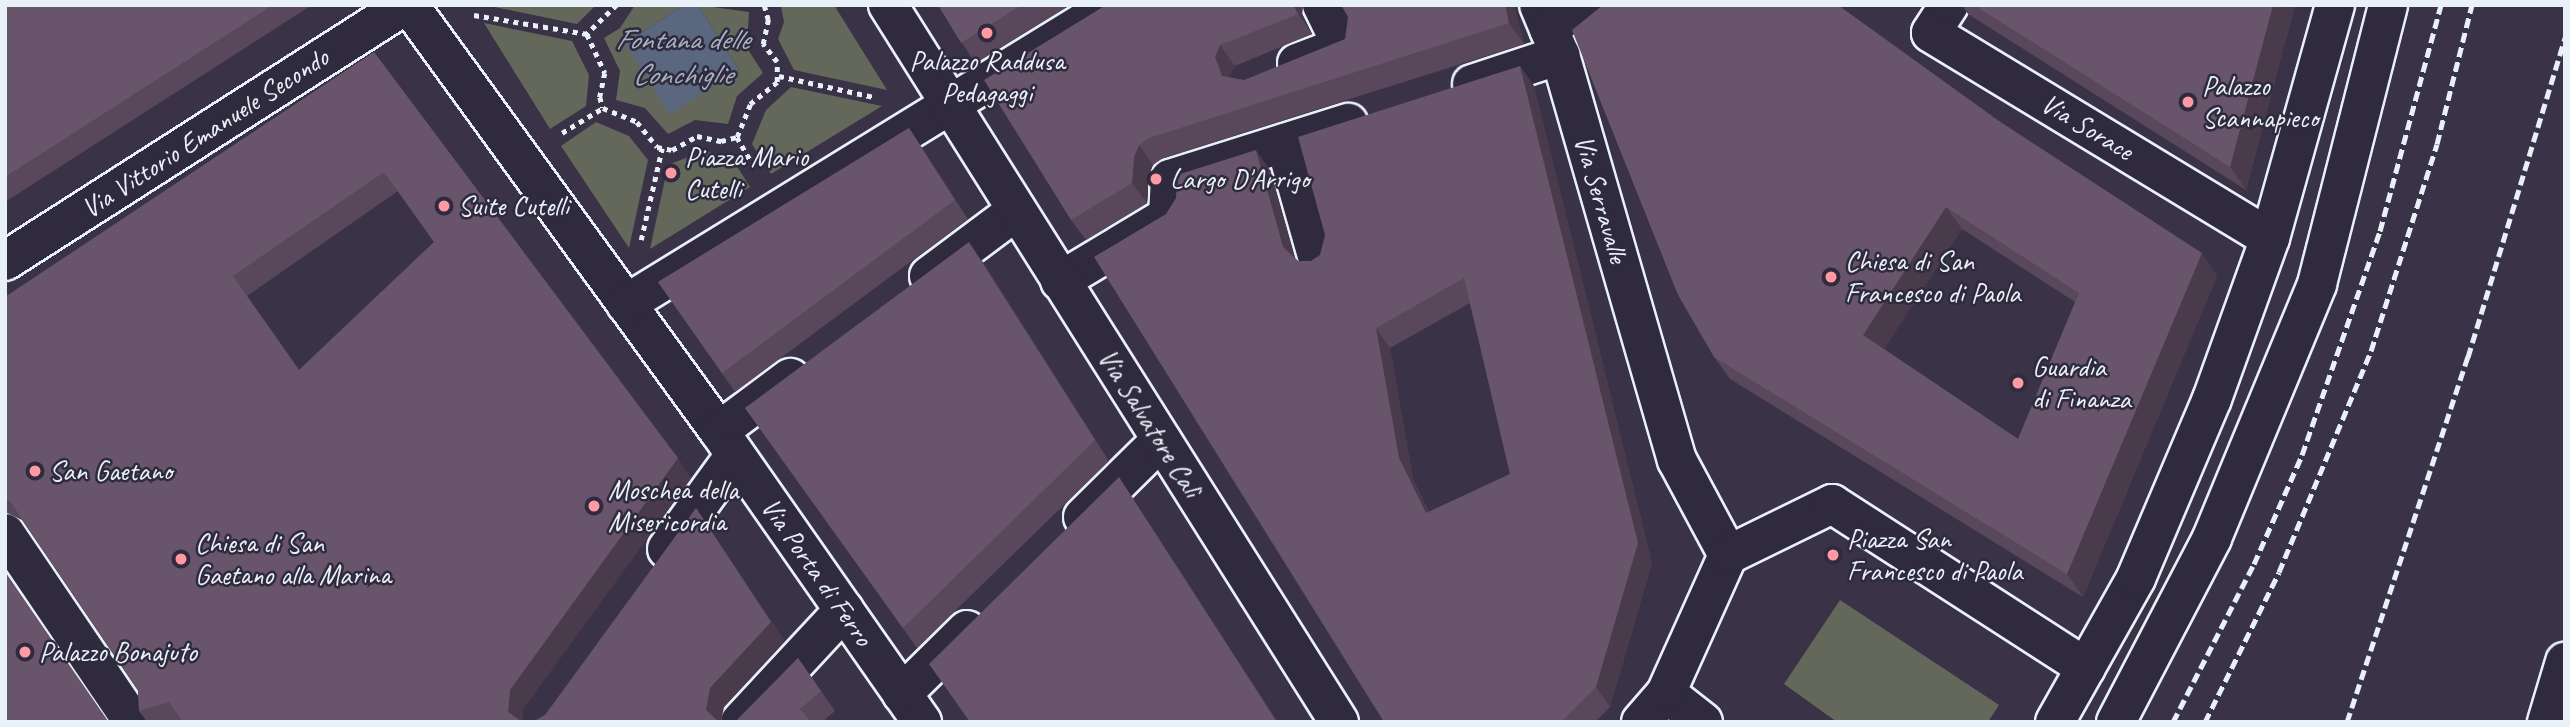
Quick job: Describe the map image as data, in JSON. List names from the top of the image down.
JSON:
{
  "streets": {
    "street": [
      "Via Sorace",
      "Via Vittorio Emanuele Secondo",
      "Via Serravalle",
      "Via Salvatore Calì",
      "Via Porta di Ferro"
    ]
  },
  "crossings": [
    ["Via Vittorio Emanuele Secondo", "Via Porta di Ferro"]
  ],
  "water": ["Fontana delle Conchiglie"],
  "places": [
    "Palazzo Raddusa Pedagaggi",
    "Palazzo Scannapieco",
    "Piazza Mario Cutelli",
    "Largo D'Arrigo",
    "Suite Cutelli",
    "Chiesa di San Francesco di Paola",
    "Guardia di Finanza",
    "San Gaetano",
    "Moschea della Misericordia",
    "Piazza San Francesco di Paola",
    "Chiesa di San Gaetano alla Marina",
    "Palazzo Bonajuto"
  ]
}
